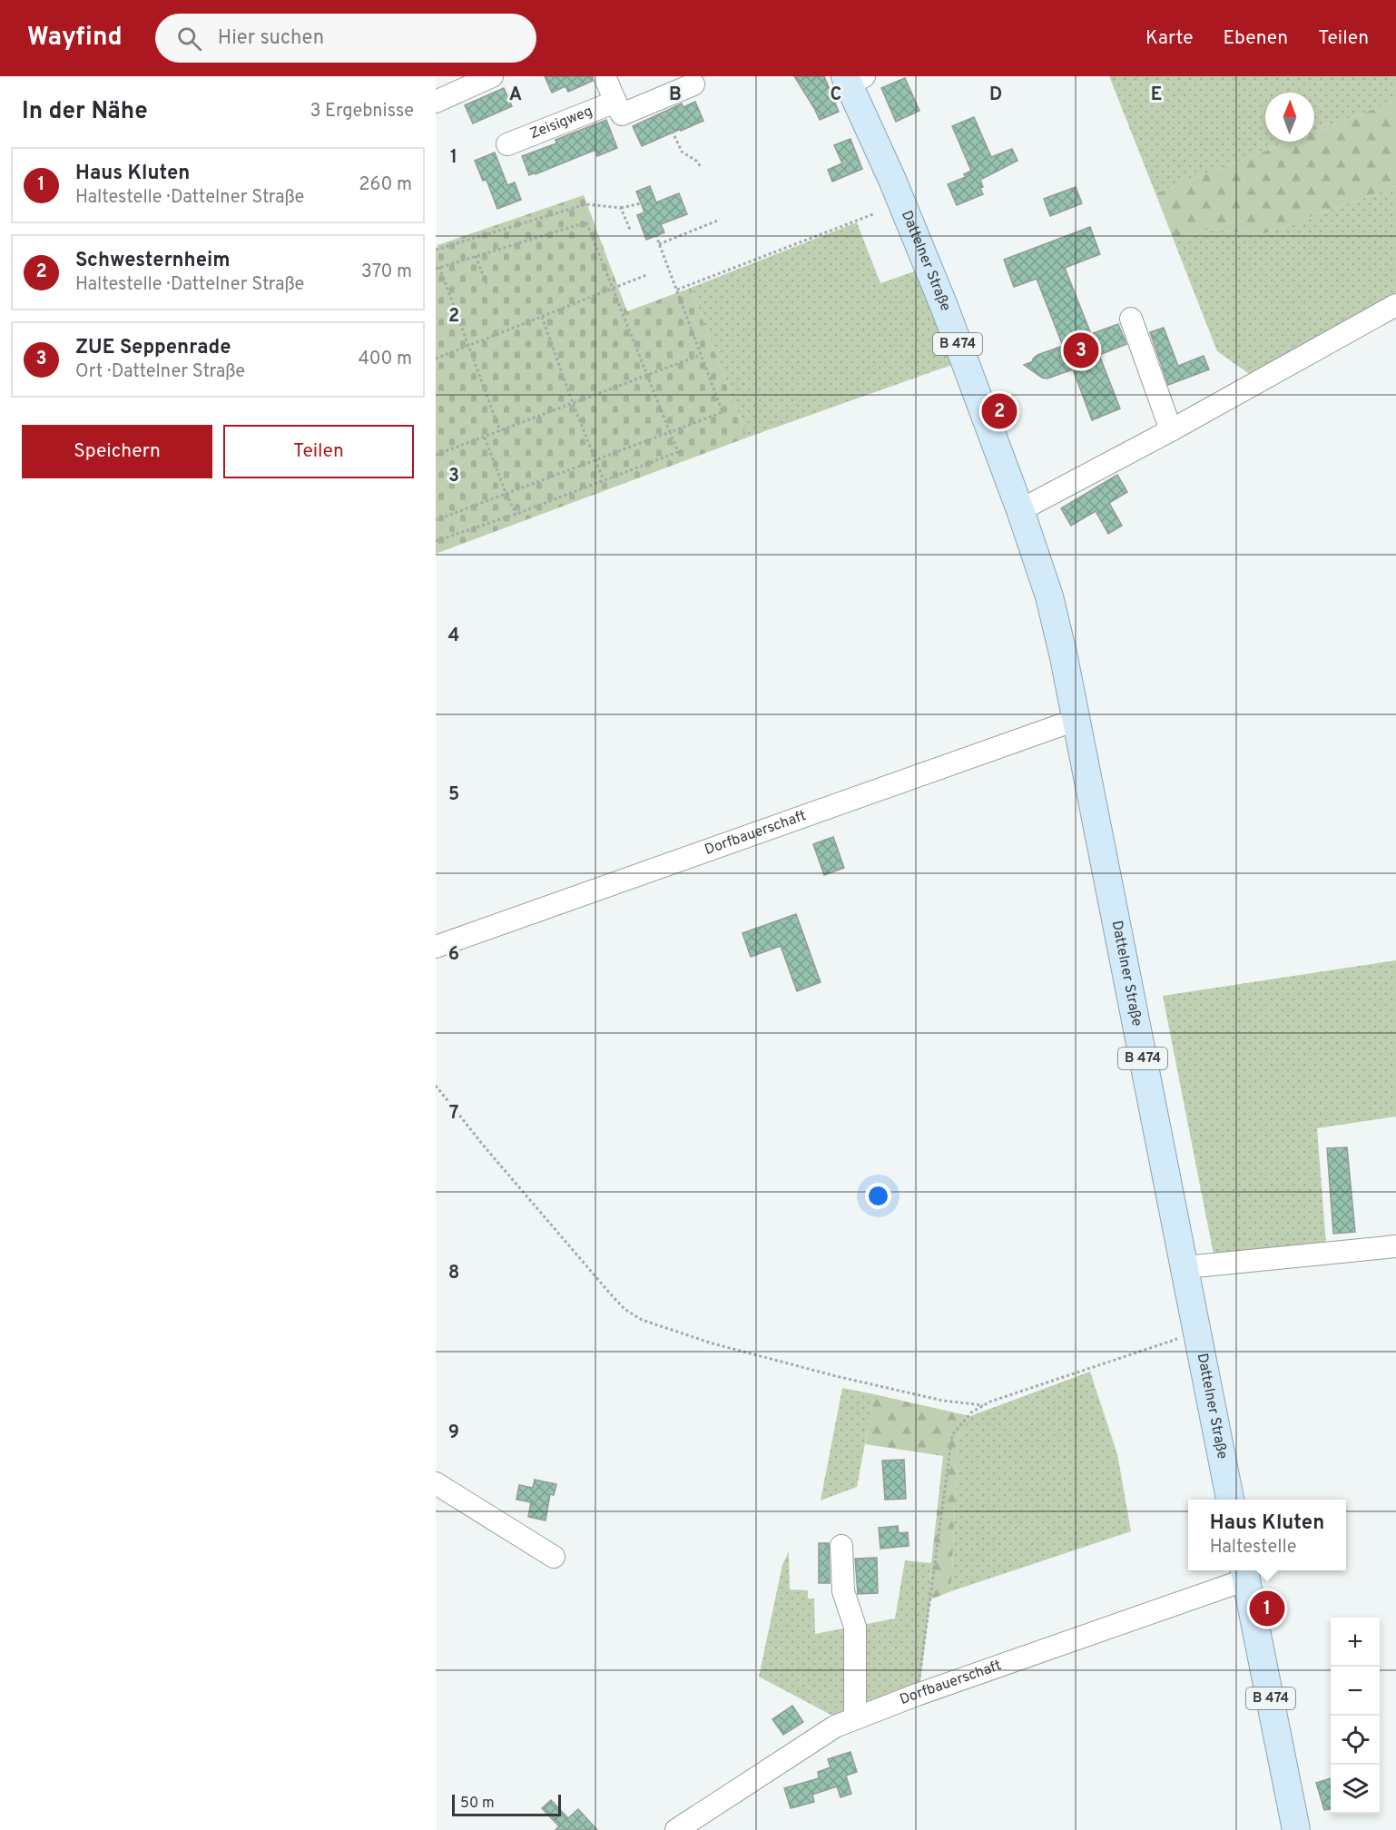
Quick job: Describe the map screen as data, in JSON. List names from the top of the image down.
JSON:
{
  "streets": {
    "main road": ["Dattelner Straße", "B 474"],
    "street": ["Zeisigweg", "Dorfbauerschaft"]
  },
  "crossings": [
    ["Dattelner Straße", "Dorfbauerschaft"],
    ["B 474", "Dorfbauerschaft"]
  ],
  "scale_bar": "50 m",
  "north": "top",
  "page": {
    "header": "Wayfind",
    "search": "Hier suchen",
    "nav": ["Karte", "Ebenen", "Teilen"],
    "heading": ["In der Nähe", "3 Ergebnisse"],
    "list": [
      {
        "mark": "1",
        "name": "Haus Kluten",
        "note": "Haltestelle · Dattelner Straße",
        "value": "260 m"
      },
      {
        "mark": "2",
        "name": "Schwesternheim",
        "note": "Haltestelle · Dattelner Straße",
        "value": "370 m"
      },
      {
        "mark": "3",
        "name": "ZUE Seppenrade",
        "note": "Ort · Dattelner Straße",
        "value": "400 m"
      }
    ],
    "pins": ["3", "2", "1"],
    "buttons": ["Speichern", "Teilen"],
    "popup": ["Haus Kluten", "Haltestelle"],
    "map_buttons": ["+", "−"],
    "scale": "50 m"
  },
  "grid": {
    "columns": [
      "A",
      "B",
      "C",
      "D",
      "E"
    ],
    "rows": [
      "1",
      "2",
      "3",
      "4",
      "5",
      "6",
      "7",
      "8",
      "9"
    ]
  }
}
